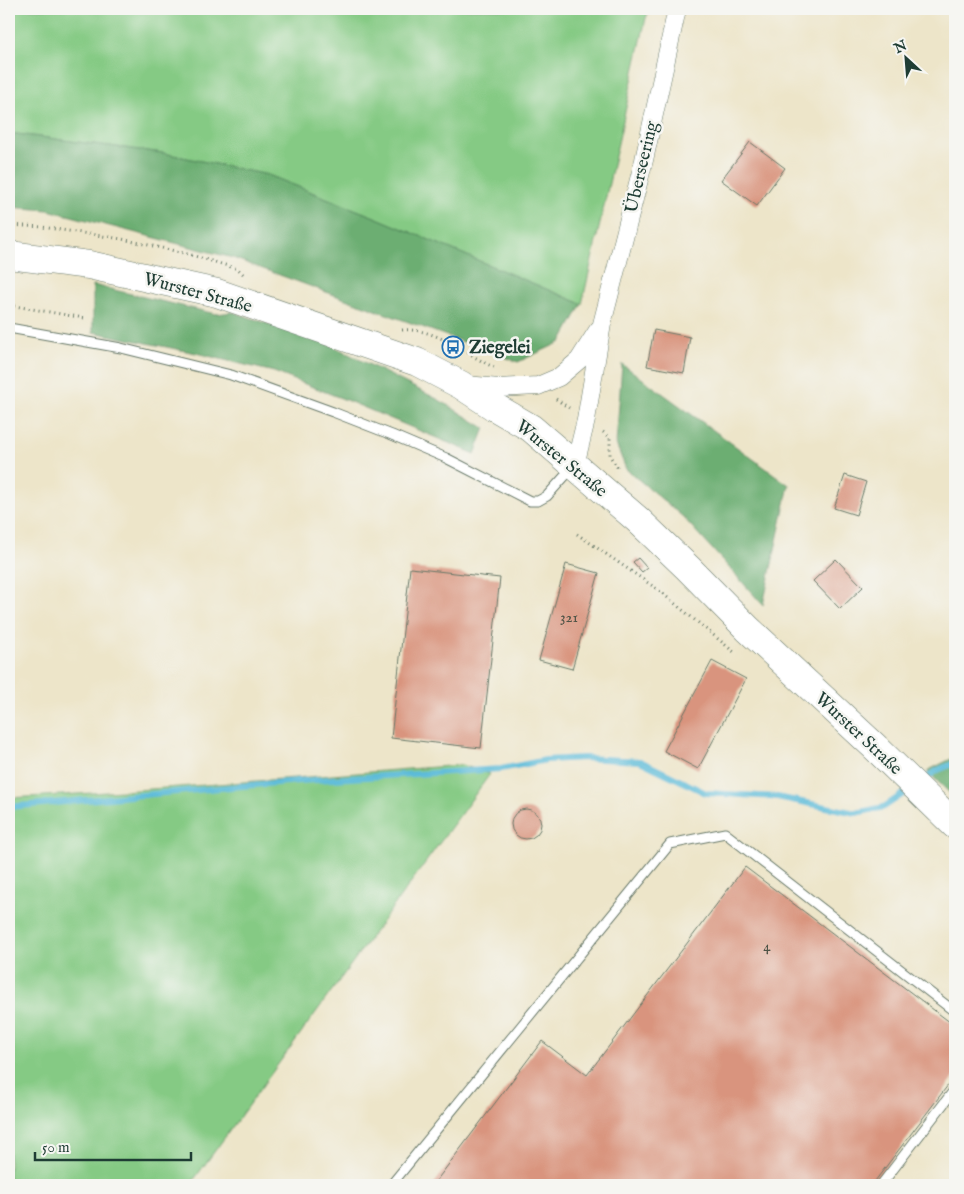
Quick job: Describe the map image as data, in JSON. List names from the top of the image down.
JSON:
{
  "streets": {
    "main road": ["Wurster Straße"],
    "street": ["Überseering"]
  },
  "crossings": [
    ["Überseering", "Wurster Straße"]
  ],
  "places": {
    "bus stop": ["Ziegelei"]
  },
  "house_numbers": ["321", "4"],
  "scale_bar": "50 m",
  "north": "top left"
}
